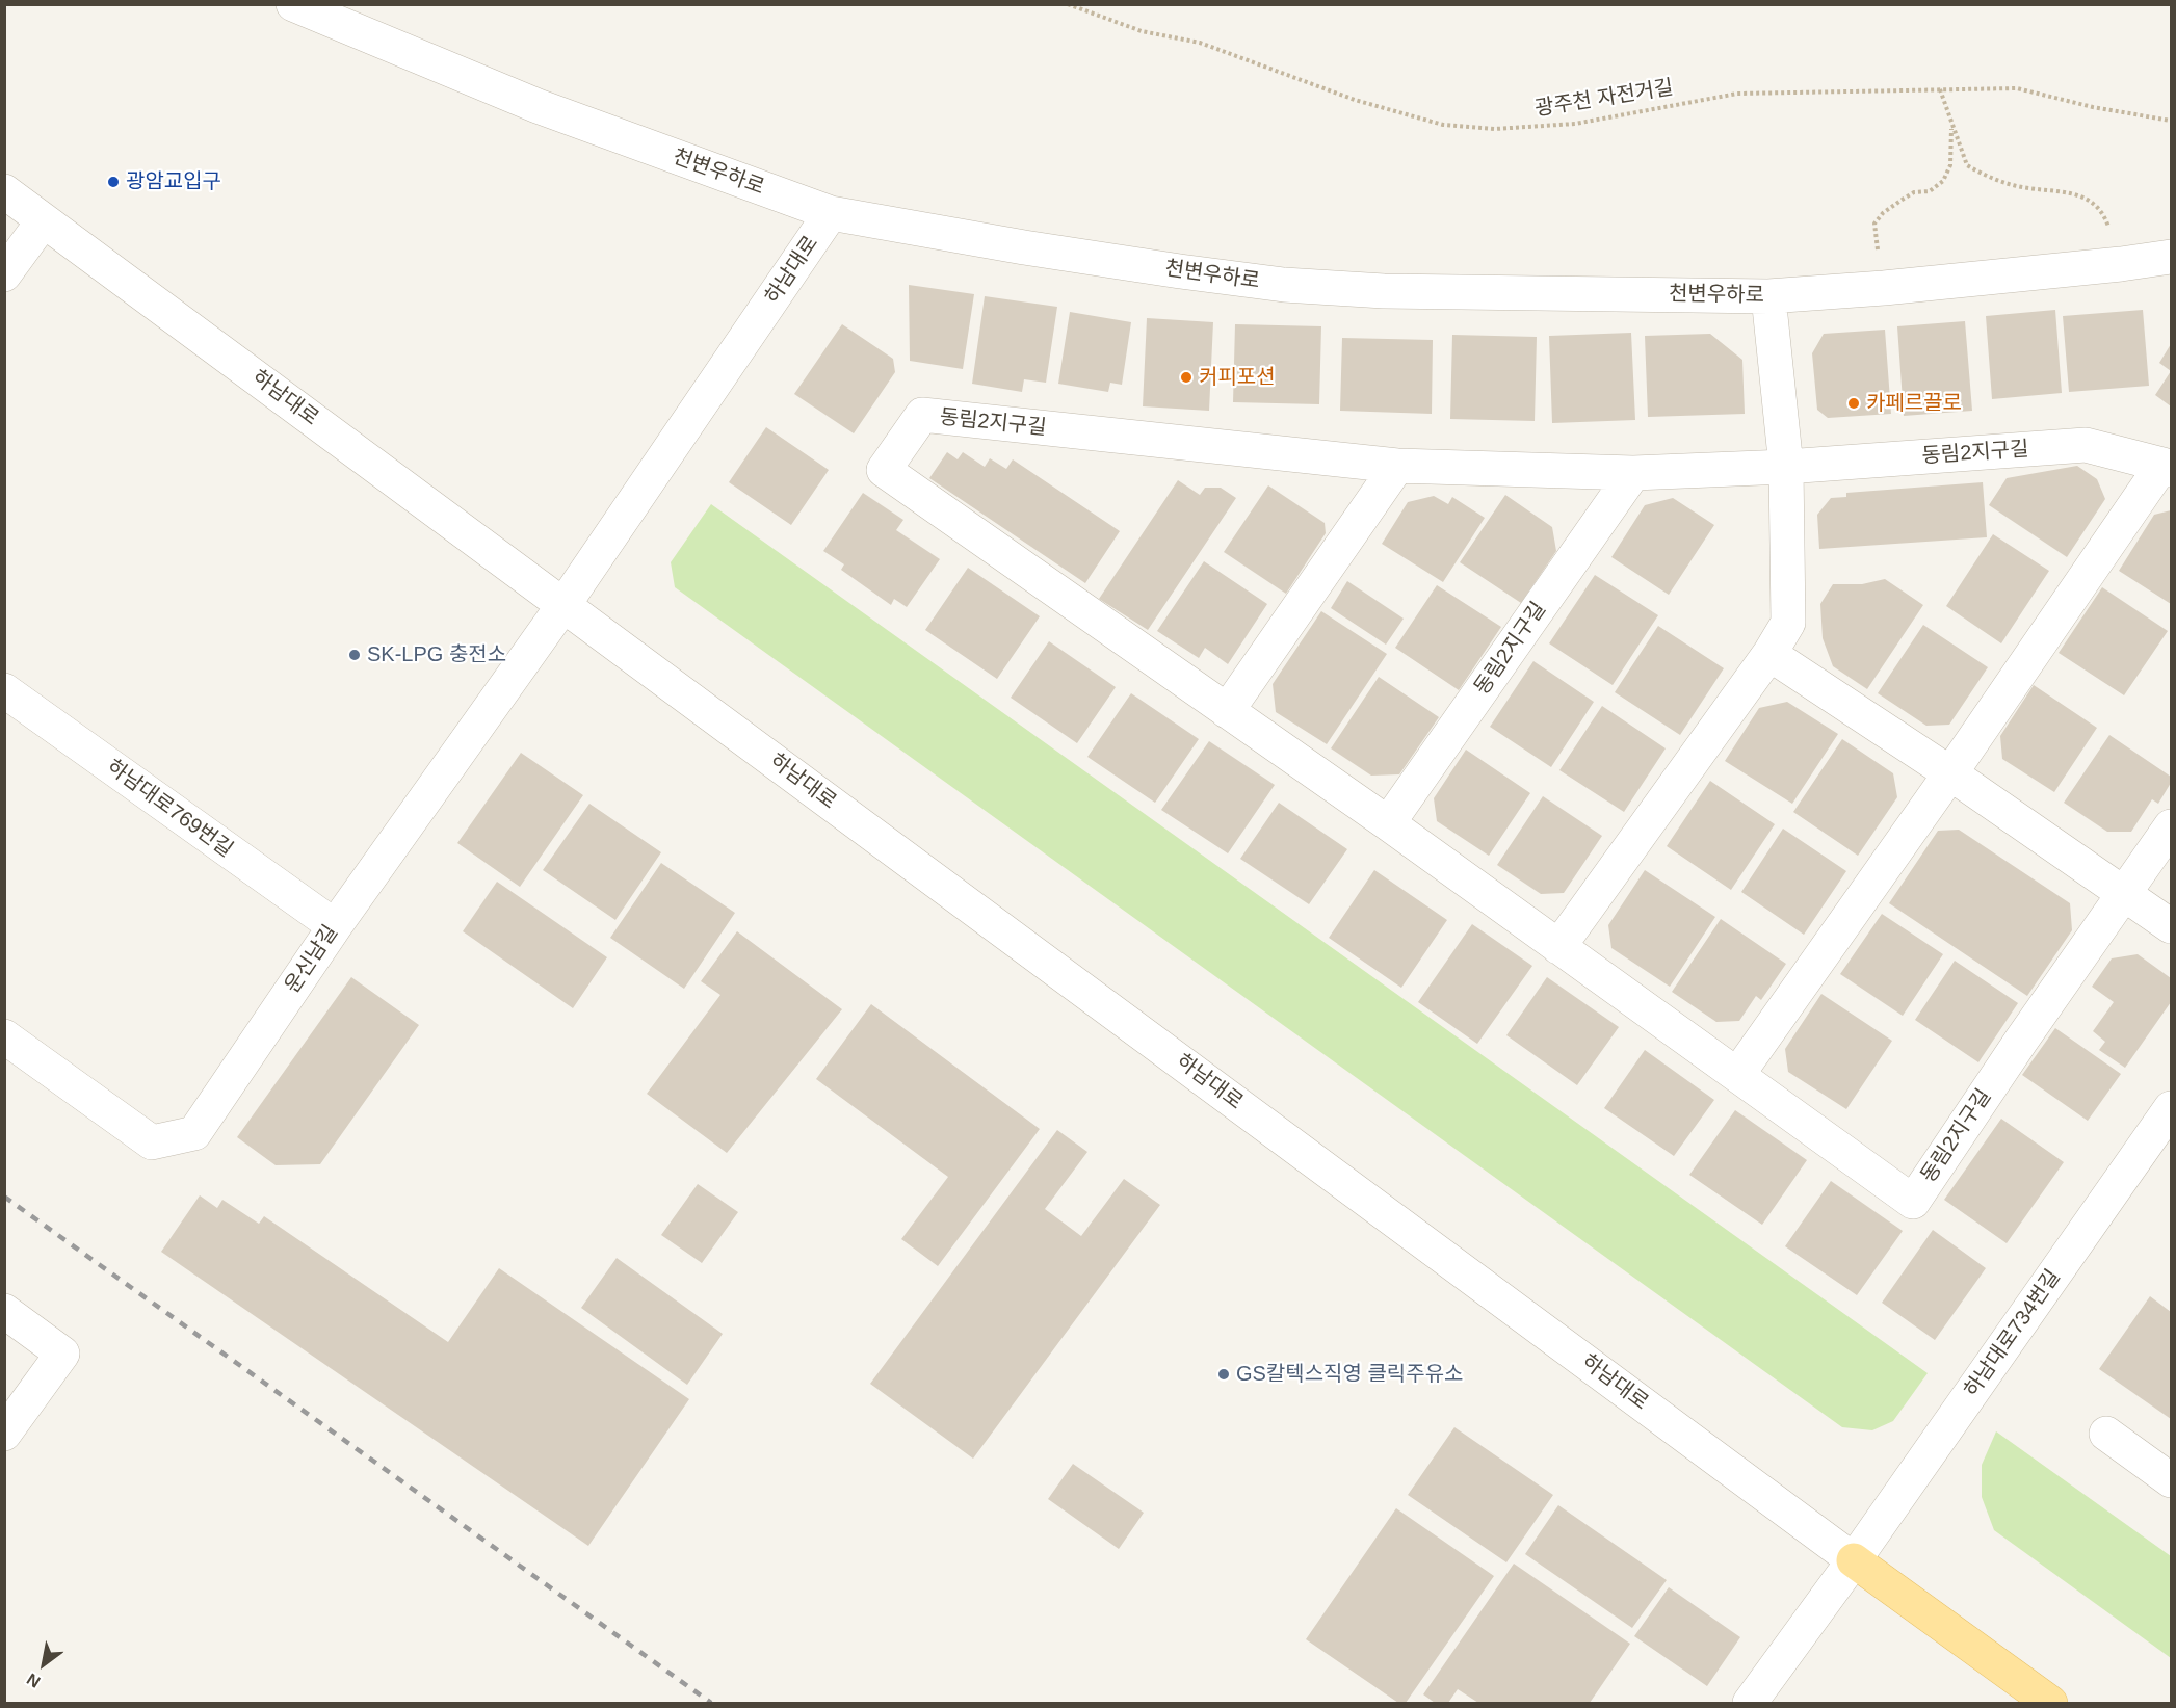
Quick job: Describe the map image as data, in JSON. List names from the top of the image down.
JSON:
{
  "streets": {
    "main road": ["하남대로"],
    "street": [
      "천변우하로",
      "동림2지구길",
      "하남대로769번길",
      "운신남길",
      "하남대로734번길"
    ],
    "path": ["광주천 자전거길"]
  },
  "crossings": [
    ["천변우하로", "하남대로"],
    ["하남대로", "운신남길"],
    ["하남대로", "하남대로734번길"],
    ["하남대로769번길", "운신남길"]
  ],
  "places": [
    "광암교입구",
    "커피포션",
    "카페르끌로",
    "SK-LPG 충전소",
    "GS칼텍스직영 클릭주유소"
  ],
  "north": "bottom left"
}
